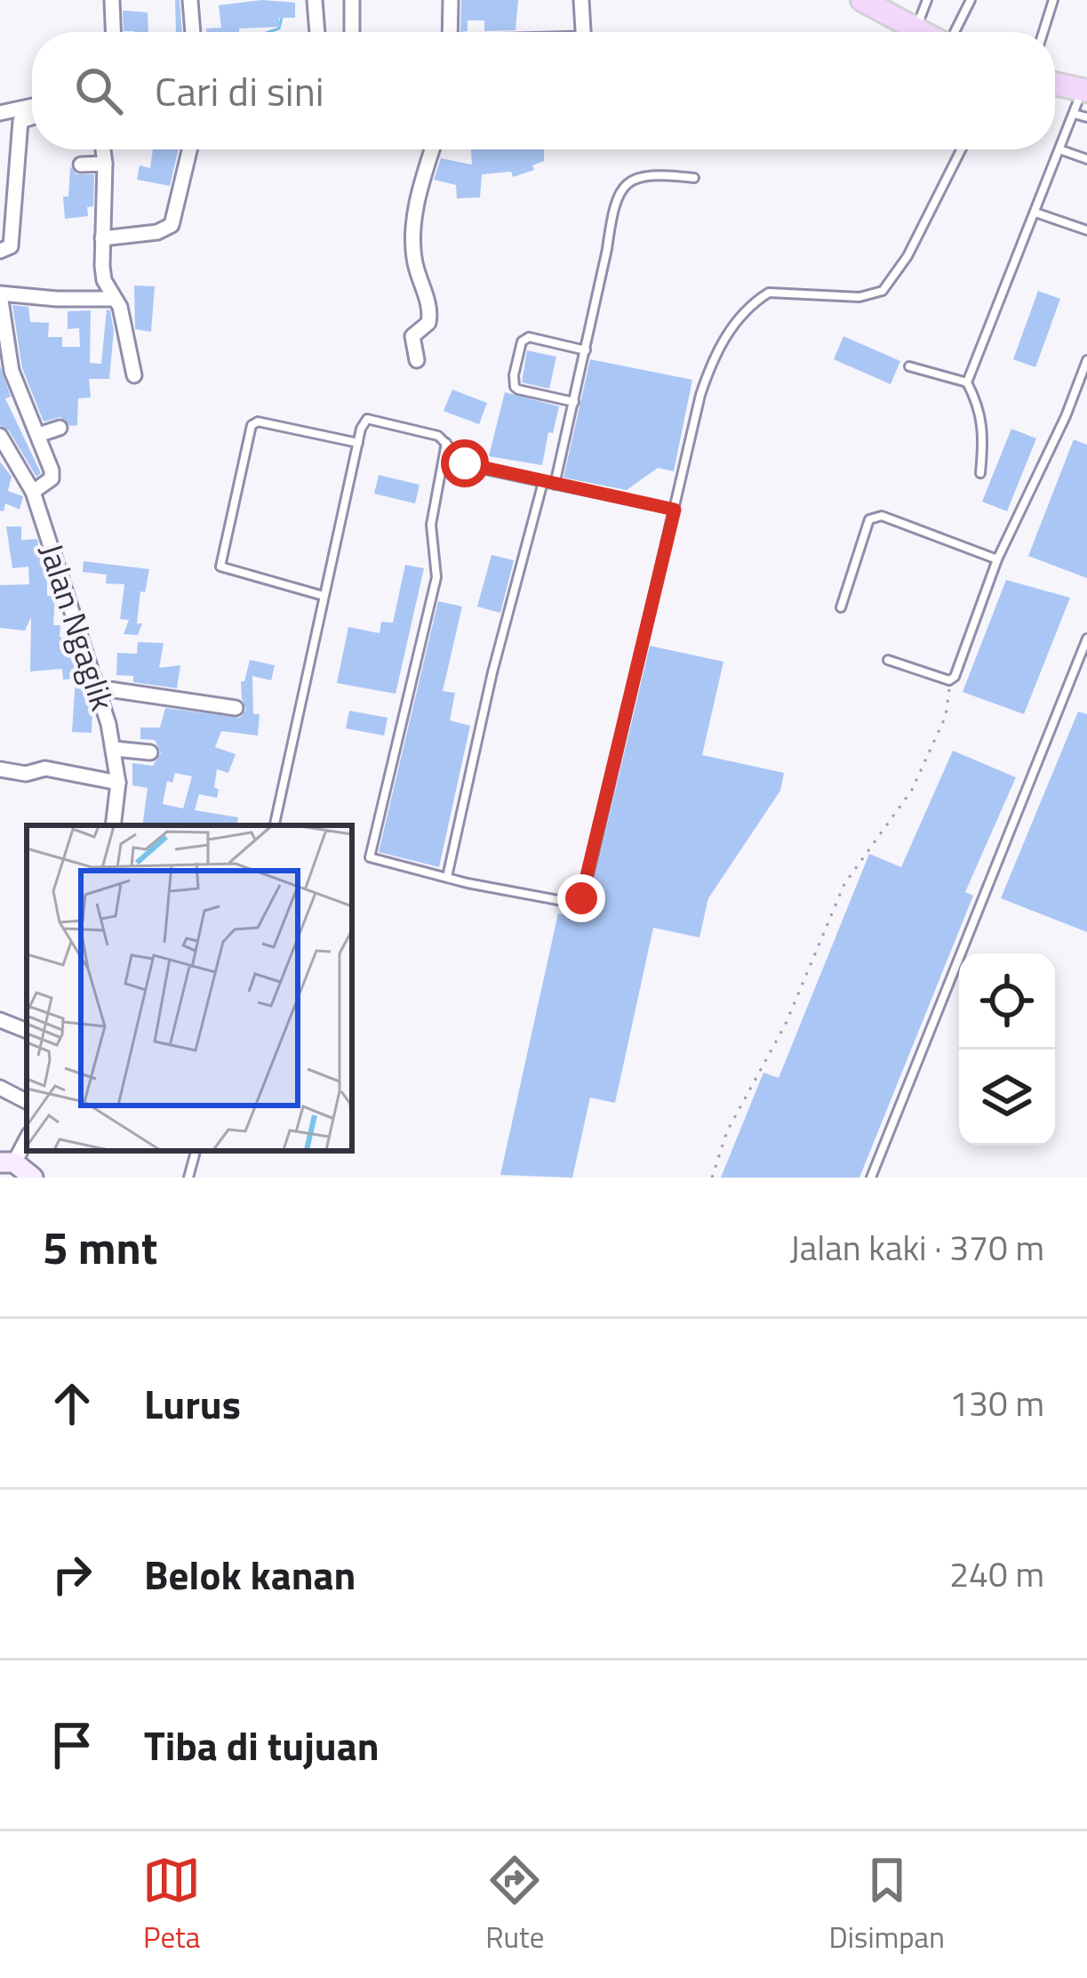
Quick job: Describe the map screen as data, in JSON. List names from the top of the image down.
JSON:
{
  "streets": {
    "street": ["Jalan Ngaglik"]
  },
  "page": {
    "search": "Cari di sini",
    "heading": ["5 mnt", "Jalan kaki · 370 m"],
    "list": [
      ["Lurus", "130 m"],
      ["Belok kanan", "240 m"],
      "Tiba di tujuan"
    ],
    "nav": ["Peta", "Rute", "Disimpan"]
  }
}
